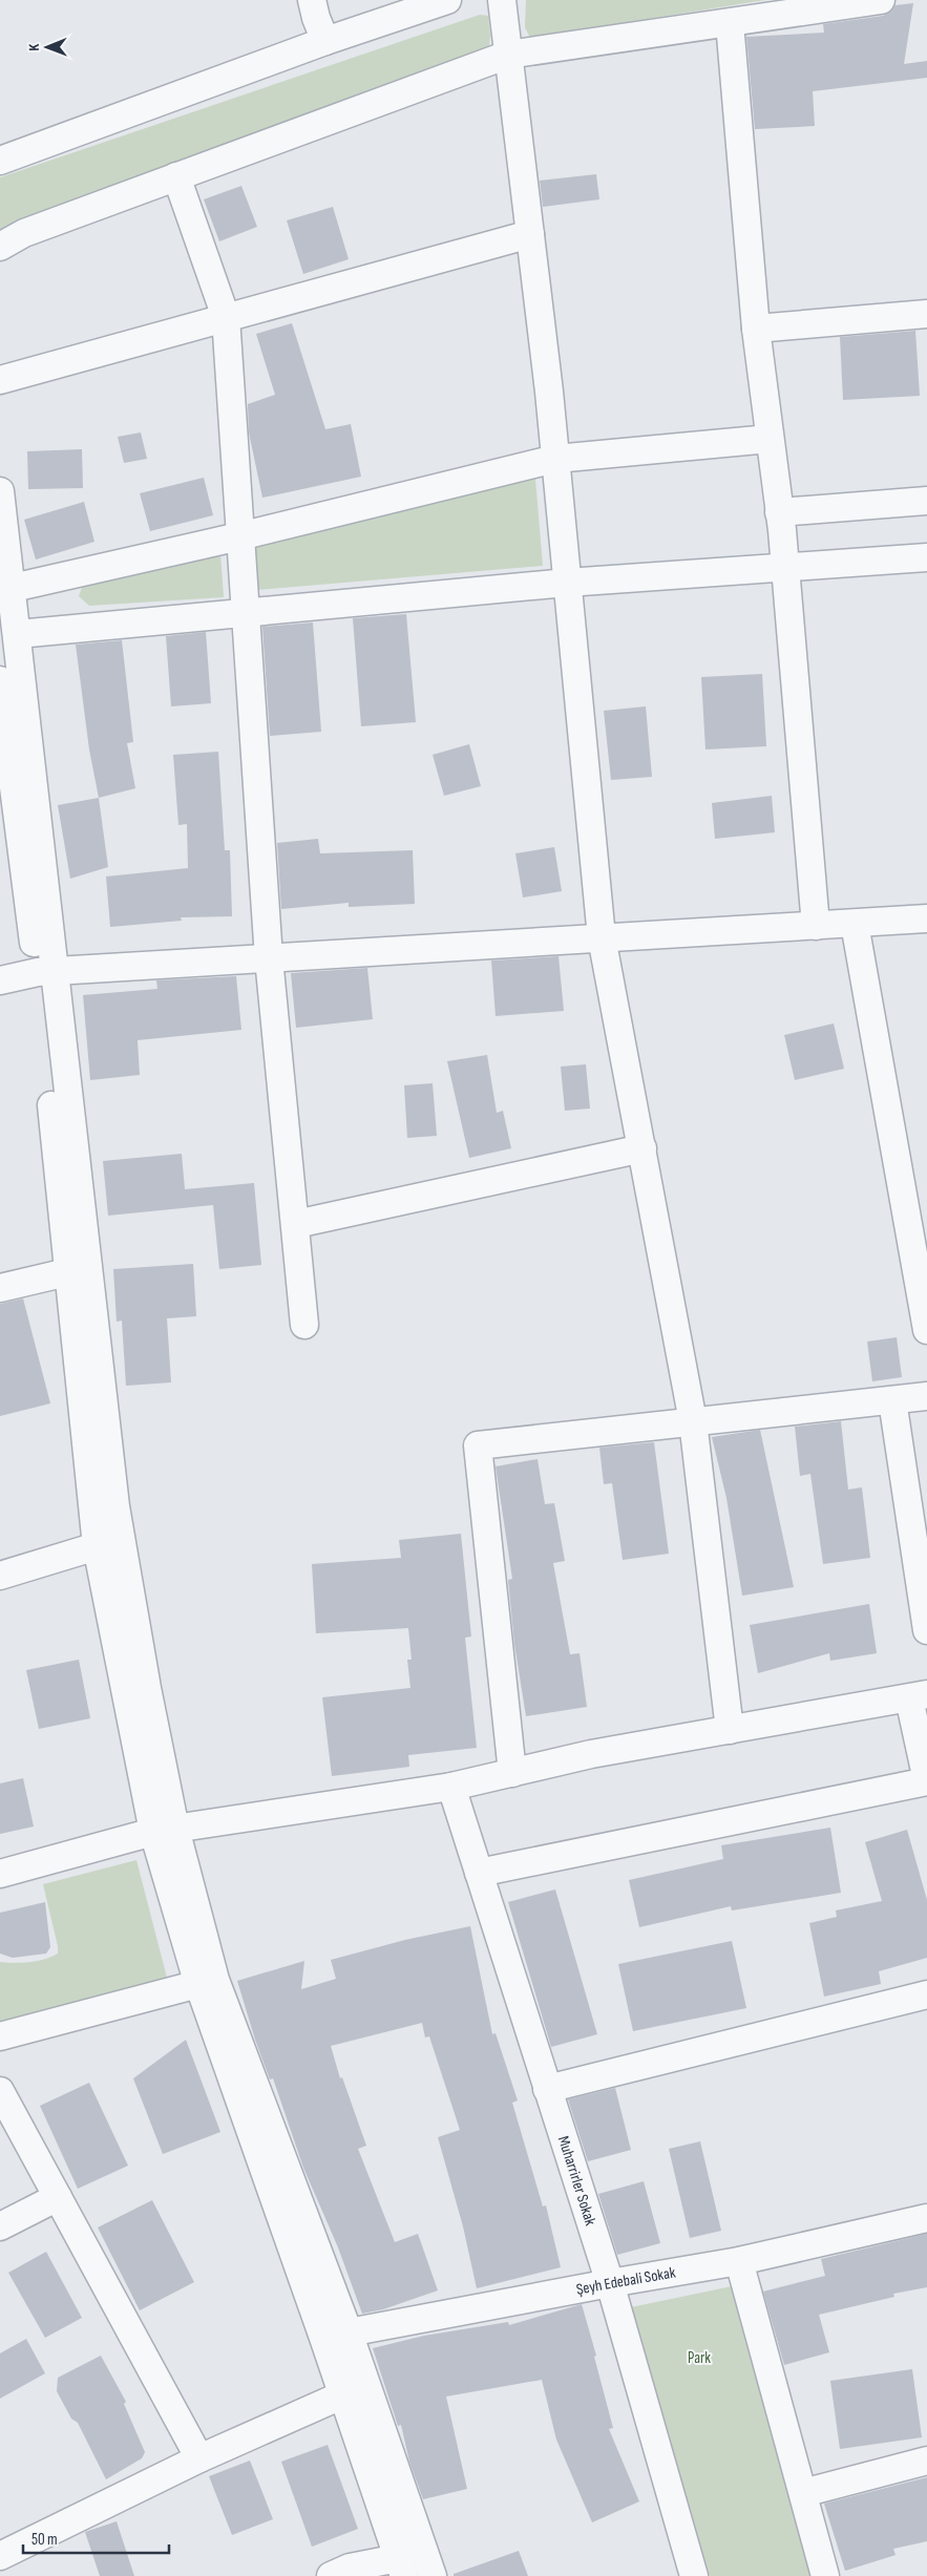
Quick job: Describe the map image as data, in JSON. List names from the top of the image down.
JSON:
{
  "streets": {
    "street": ["Muharrirler Sokak", "Şeyh Edebali Sokak"]
  },
  "crossings": [
    ["Muharrirler Sokak", "Şeyh Edebali Sokak"]
  ],
  "parks": ["Park"],
  "scale_bar": "50 m",
  "north": "left"
}
